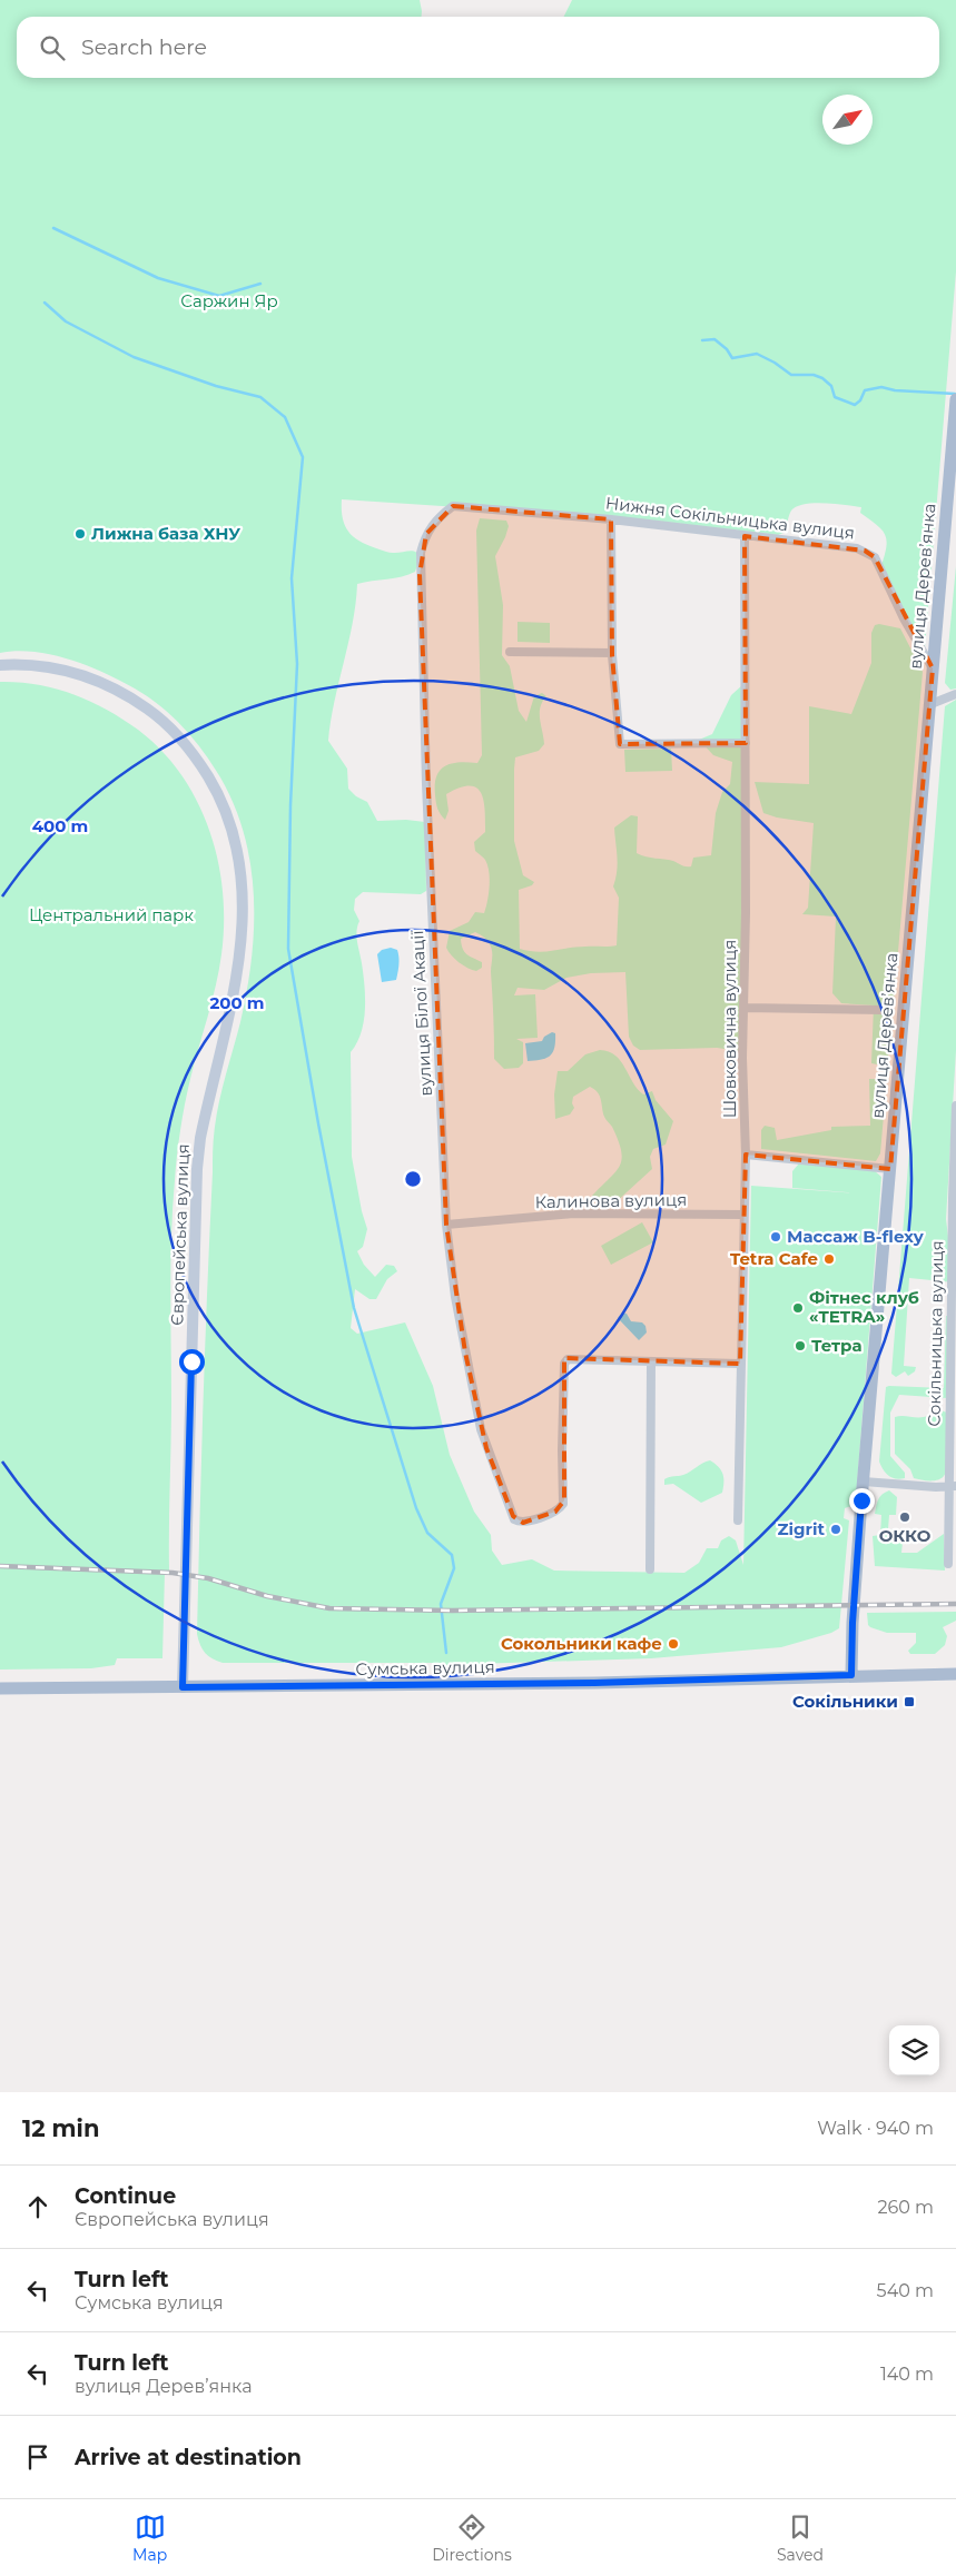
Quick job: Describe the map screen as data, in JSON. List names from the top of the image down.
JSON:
{
  "streets": {
    "main road": ["вулиця Дерев’янка", "Європейська вулиця", "Сумська вулиця"],
    "street": [
      "Нижня Сокільницька вулиця",
      "вулиця Білої Акації",
      "Шовковична вулиця",
      "Калинова вулиця",
      "Сокільницька вулиця"
    ]
  },
  "crossings": [
    ["Нижня Сокільницька вулиця", "вулиця Дерев’янка"],
    ["Нижня Сокільницька вулиця", "вулиця Білої Акації"],
    ["Нижня Сокільницька вулиця", "Шовковична вулиця"],
    ["вулиця Дерев’янка", "Сумська вулиця"],
    ["вулиця Білої Акації", "Калинова вулиця"],
    ["Шовковична вулиця", "Калинова вулиця"],
    ["Європейська вулиця", "Сумська вулиця"]
  ],
  "parks": ["Саржин Яр", "Центральний парк"],
  "places": {
    "other": [
      "Лижна база ХНУ",
      "Массаж B-flexy",
      "Tetra Cafe",
      "Фітнес клуб «TETRA»",
      "Тетра",
      "ОККО",
      "Zigrit",
      "Сокольники кафе"
    ],
    "transit": ["Сокільники"]
  },
  "north": "top right",
  "page": {
    "search": "Search here",
    "heading": ["12 min", "Walk · 940 m"],
    "list": [
      ["Continue", "Європейська вулиця", "260 m"],
      ["Turn left", "Сумська вулиця", "540 m"],
      ["Turn left", "вулиця Дерев’янка", "140 m"],
      "Arrive at destination"
    ],
    "nav": ["Map", "Directions", "Saved"]
  },
  "rings": ["400 m", "200 m"]
}
